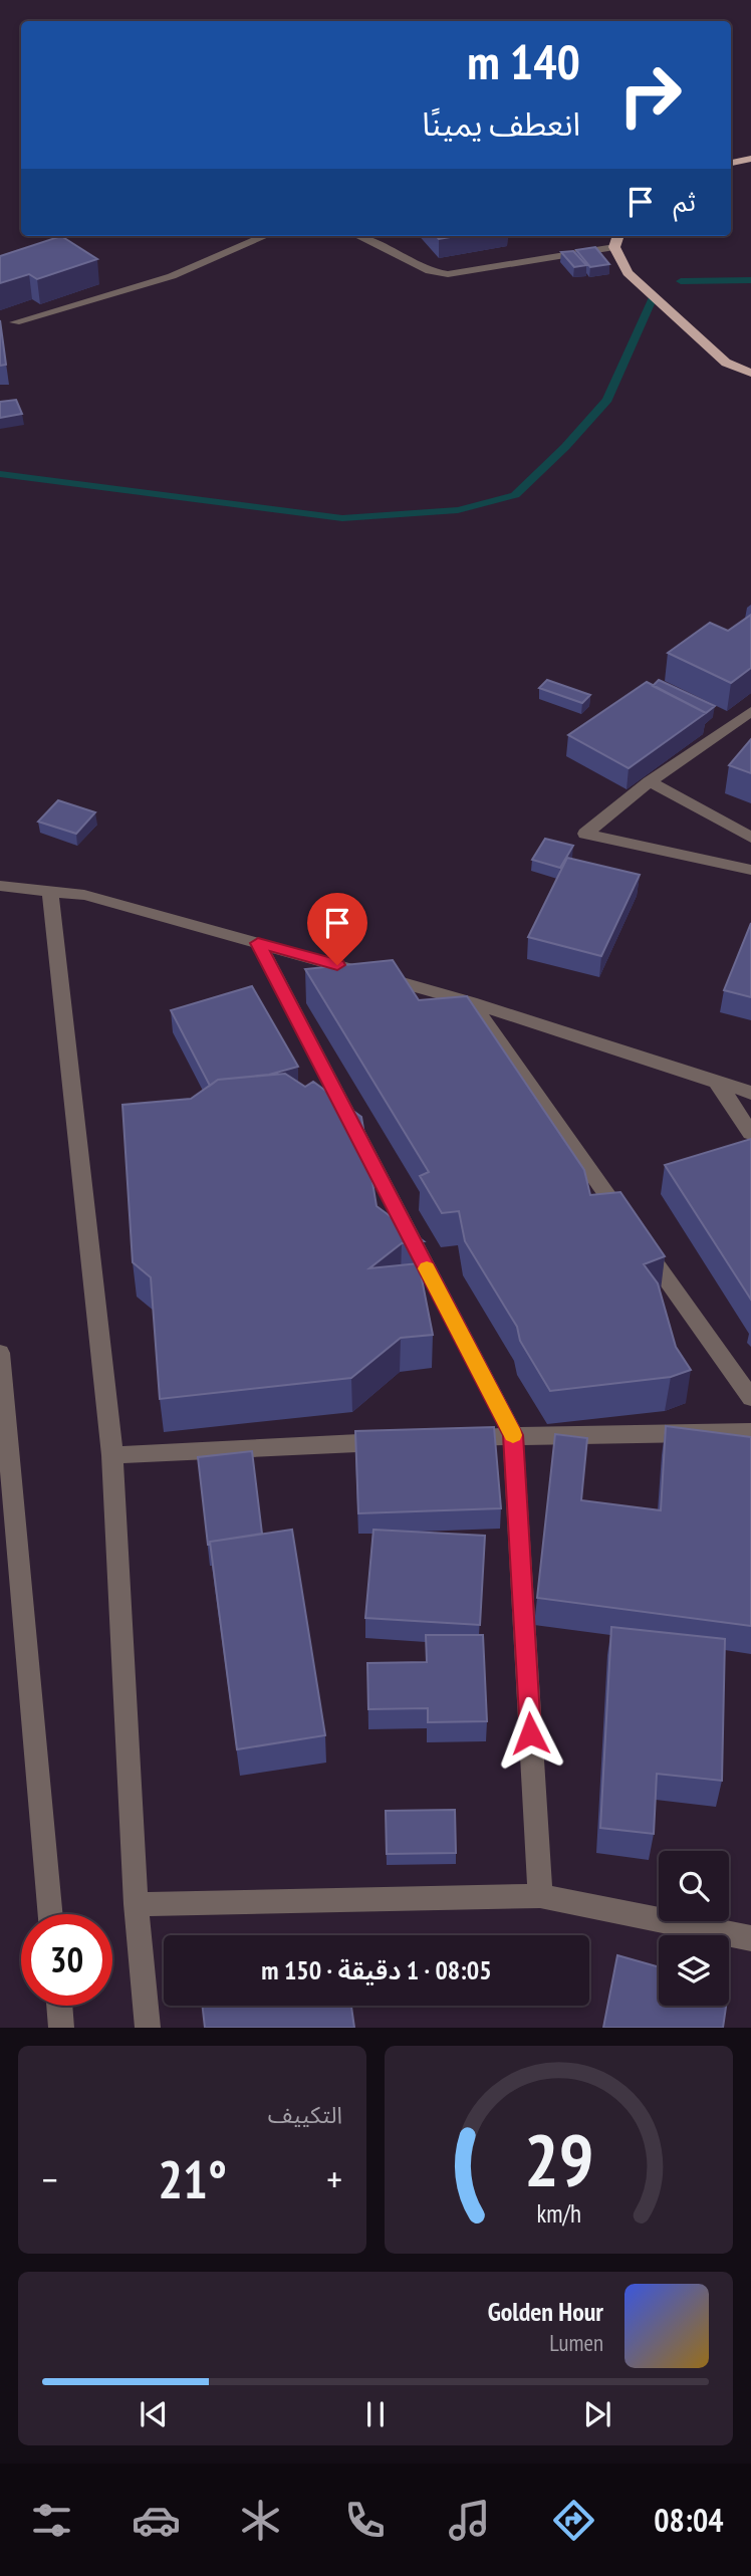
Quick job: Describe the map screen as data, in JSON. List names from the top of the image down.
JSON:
{
  "page": {
    "turn": ["140 m", "انعطف يمينًا"],
    "then": "ثم",
    "limit": "30",
    "trip": "08:05 · 1 دقيقة · 150 m",
    "tile": "التكييف",
    "heat": ["−", "21°", "+"],
    "song": ["Golden Hour", "Lumen"],
    "tabs": "08:04",
    "gauge": ["29", "km/h"]
  }
}
